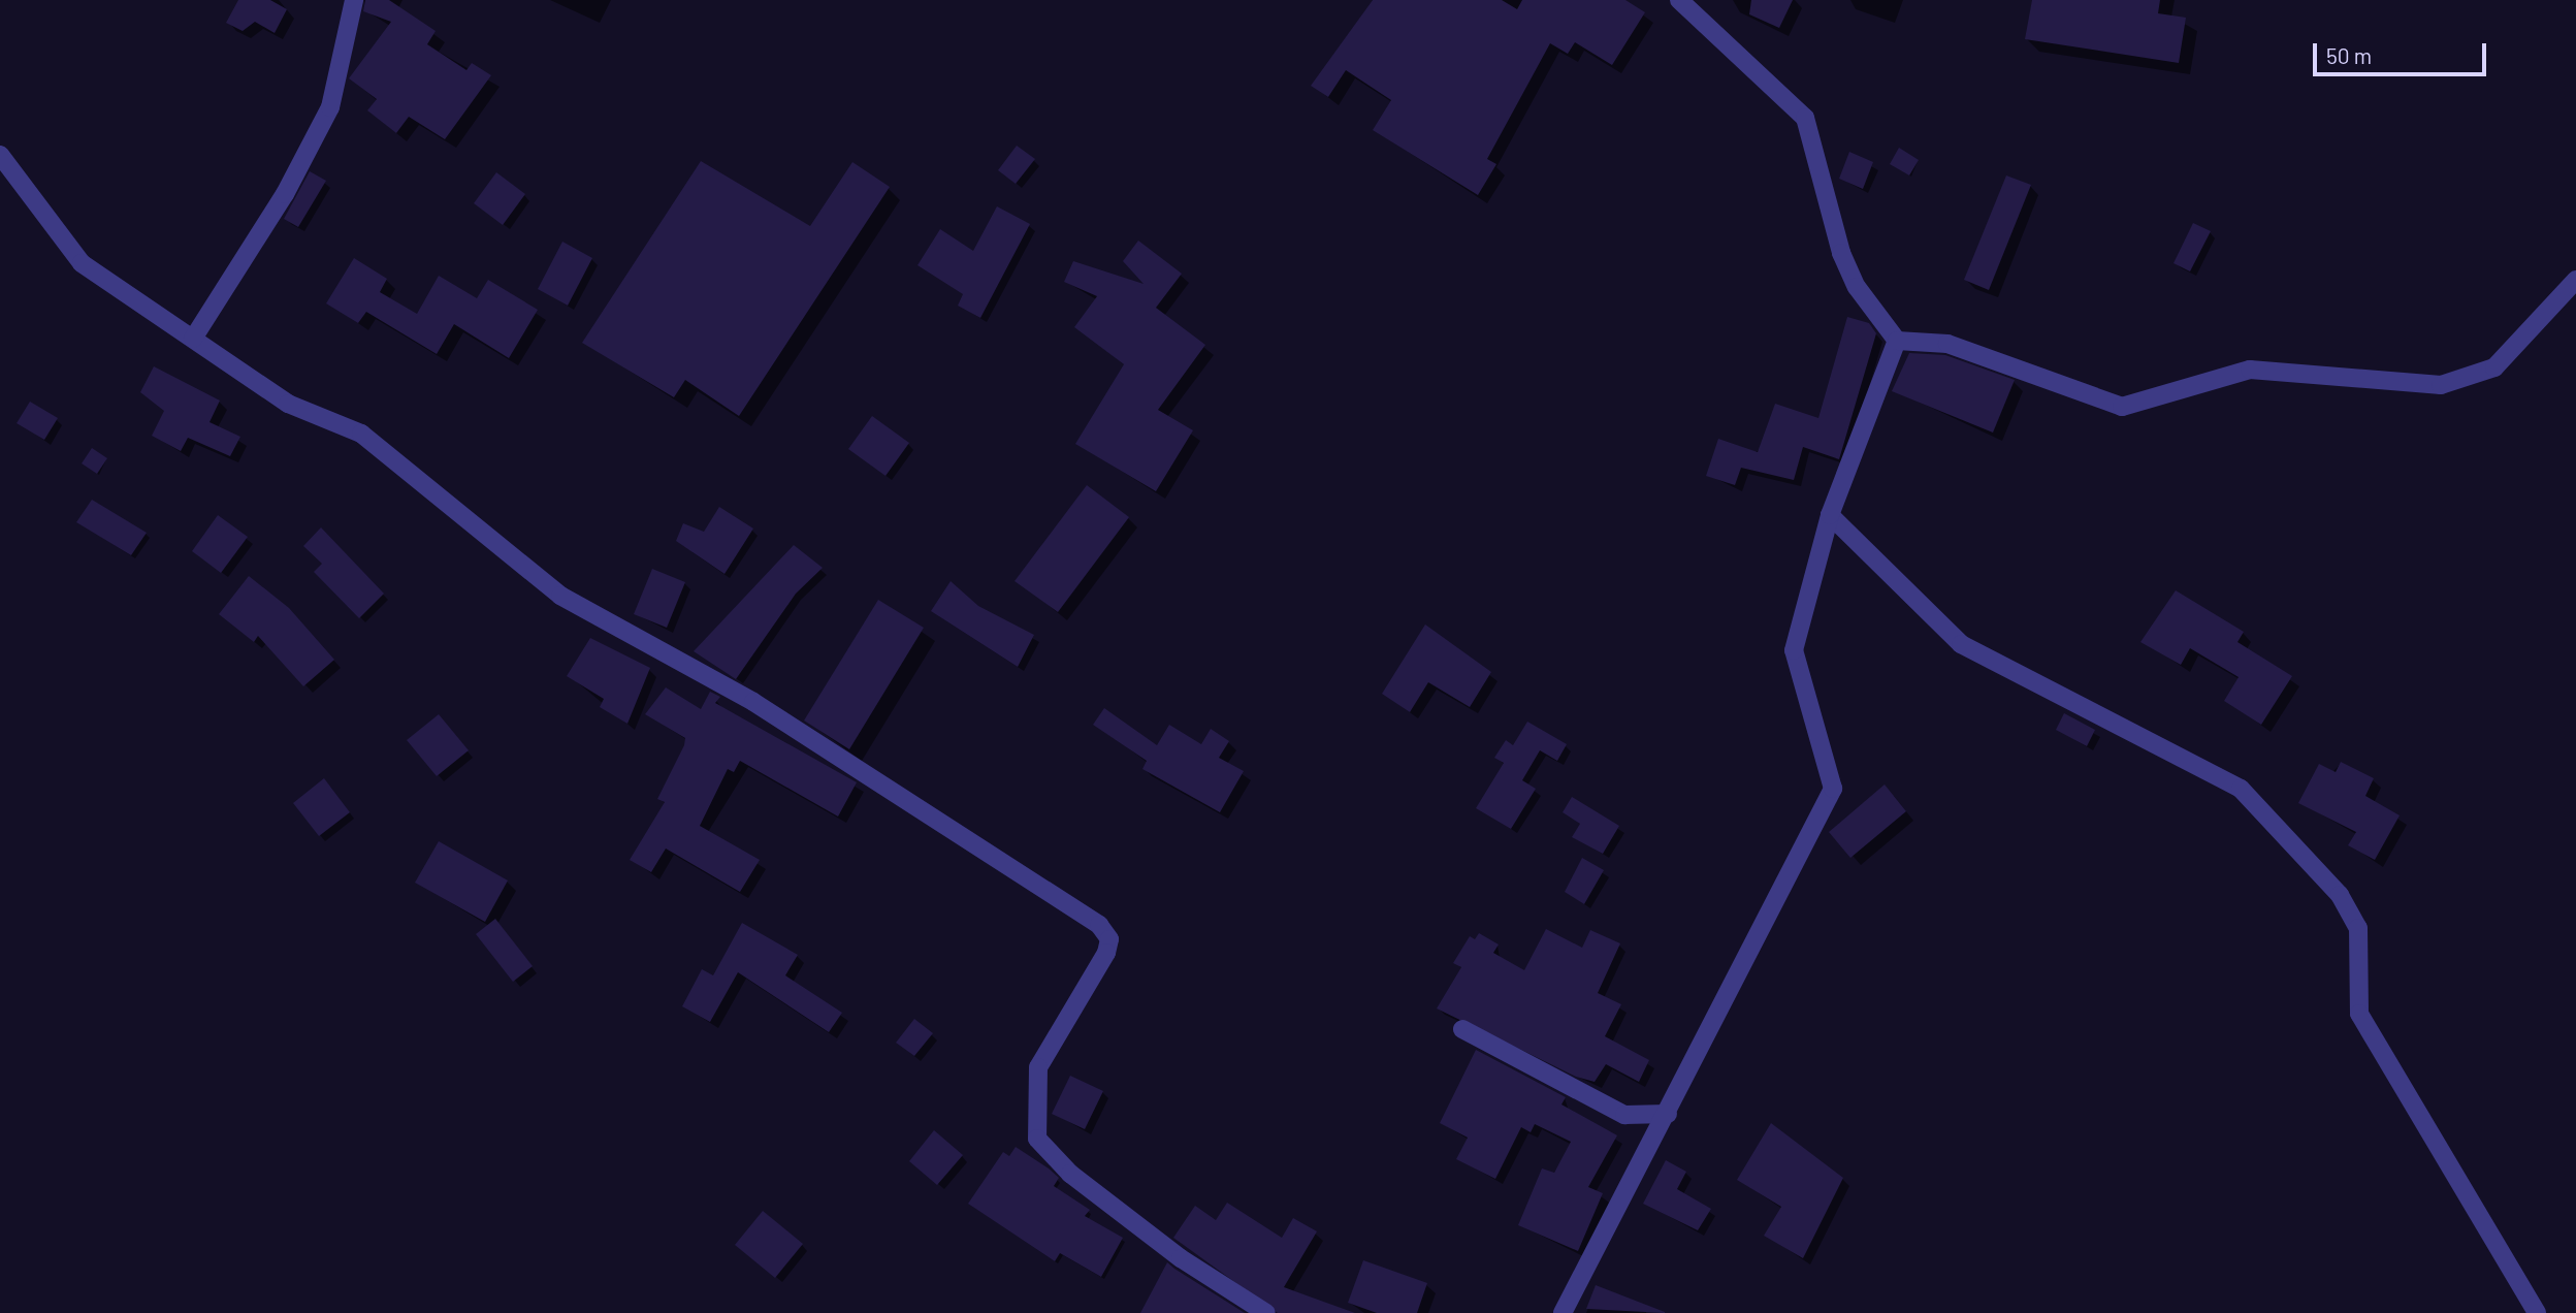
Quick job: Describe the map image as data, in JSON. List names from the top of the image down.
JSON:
{
  "scale_bar": "50 m"
}
